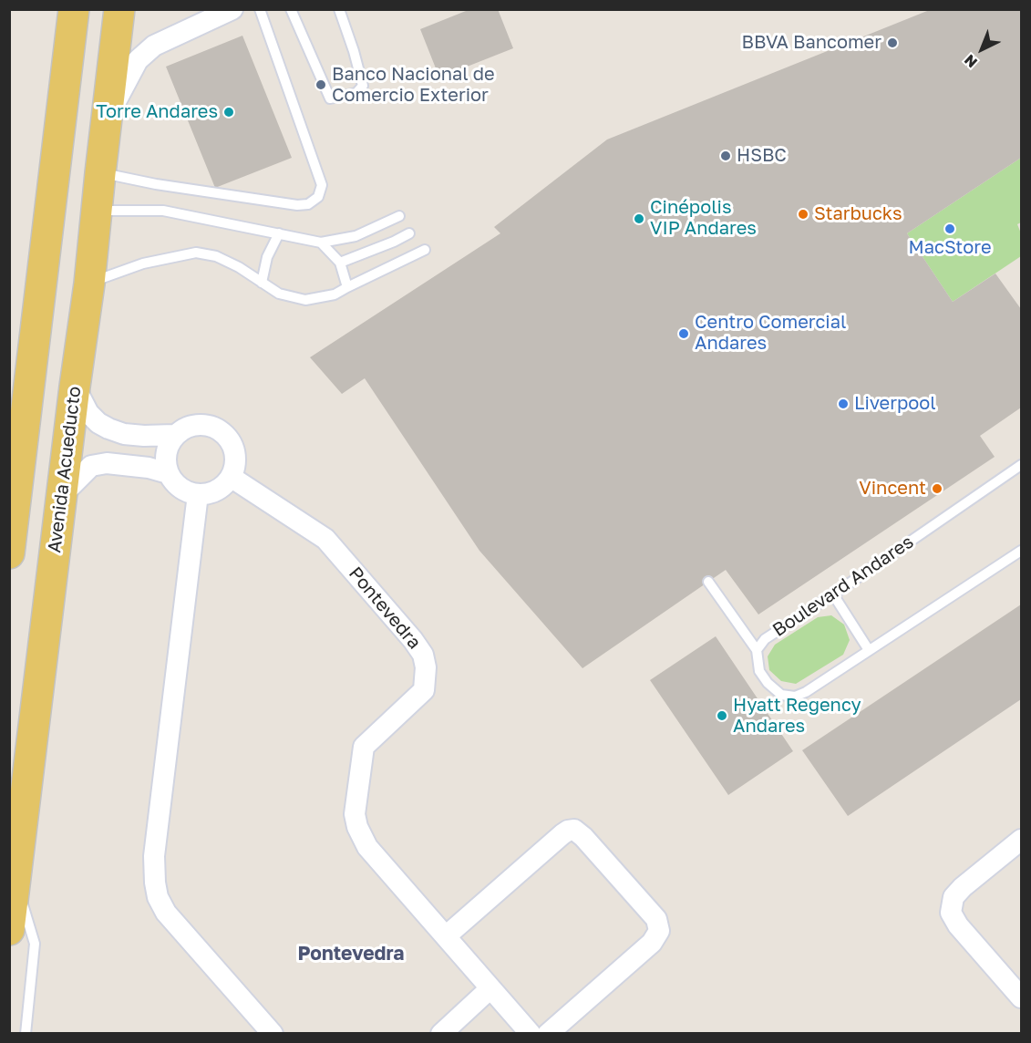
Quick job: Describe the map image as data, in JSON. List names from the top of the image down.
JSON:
{
  "streets": {
    "main road": ["Avenida Acueducto"],
    "street": ["Pontevedra"],
    "lane": ["Boulevard Andares"]
  },
  "districts": ["Pontevedra"],
  "places": [
    "BBVA Bancomer",
    "Banco Nacional de Comercio Exterior",
    "Torre Andares",
    "HSBC",
    "Starbucks",
    "Cinépolis VIP Andares",
    "MacStore",
    "Centro Comercial Andares",
    "Liverpool",
    "Vincent",
    "Hyatt Regency Andares"
  ],
  "north": "bottom left"
}
